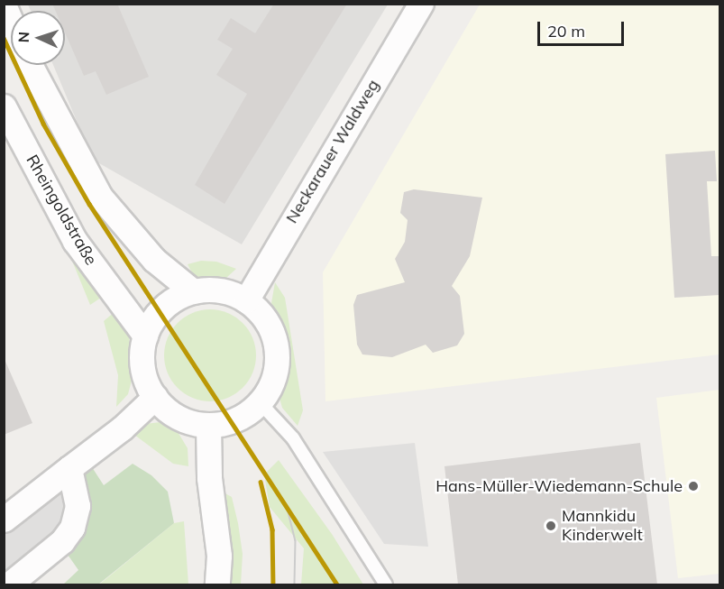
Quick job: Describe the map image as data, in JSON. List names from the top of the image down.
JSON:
{
  "streets": {
    "street": ["Neckarauer Waldweg", "Rheingoldstraße"]
  },
  "crossings": [
    ["Neckarauer Waldweg", "Rheingoldstraße"]
  ],
  "places": ["Hans-Müller-Wiedemann-Schule", "Mannkidu Kinderwelt"],
  "scale_bar": "20 m",
  "north": "left"
}
